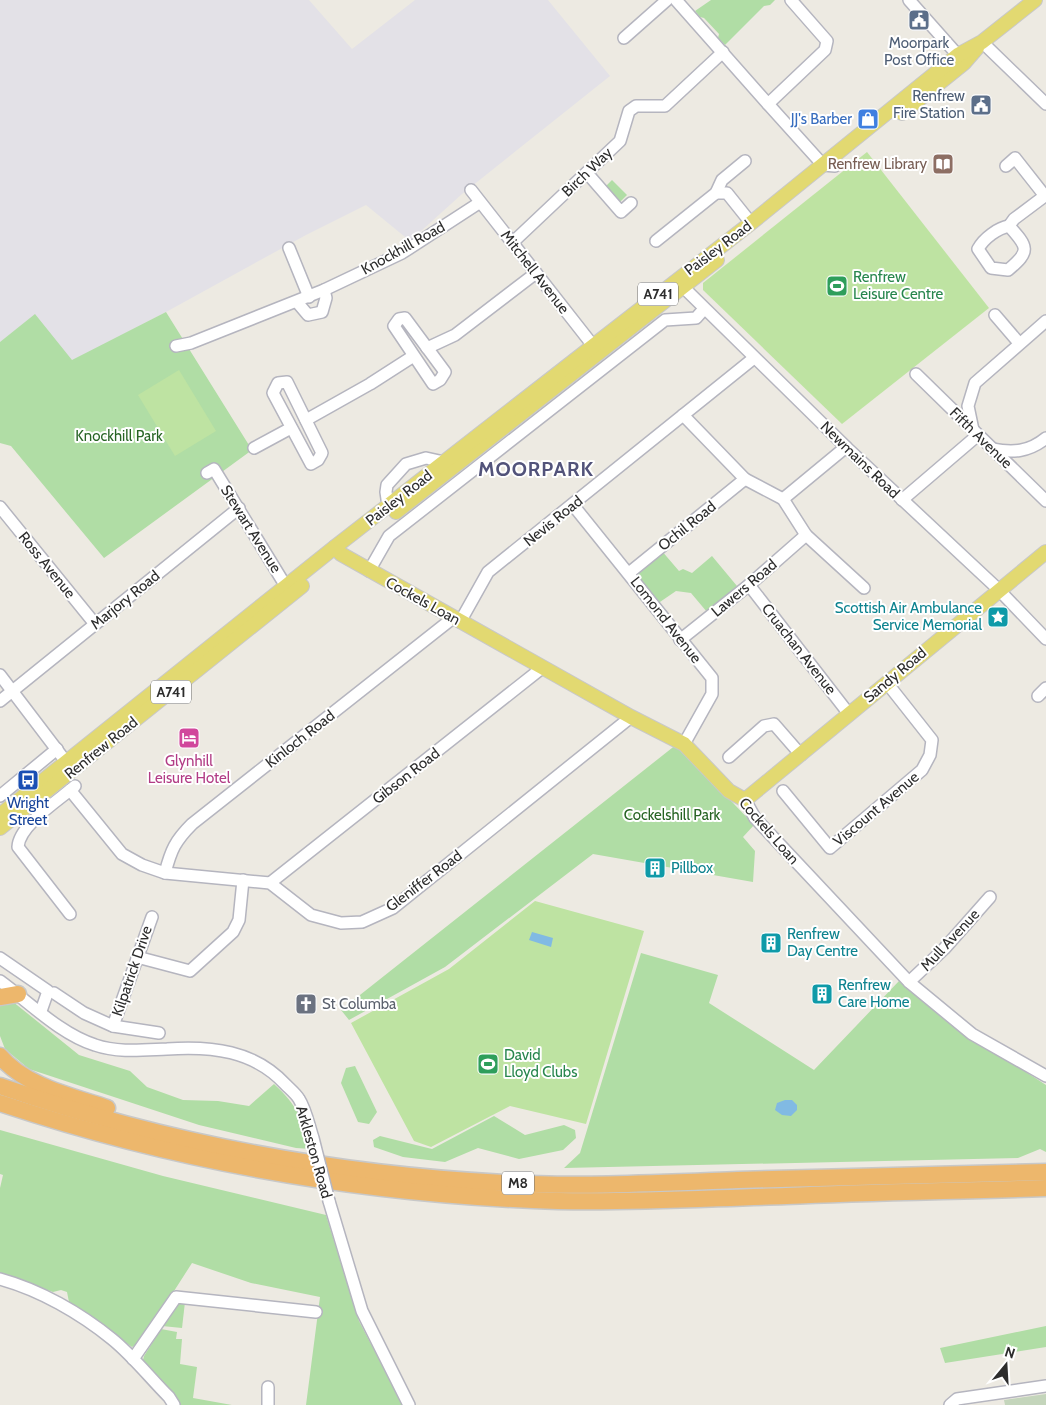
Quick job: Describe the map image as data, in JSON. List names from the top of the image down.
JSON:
{
  "streets": {
    "highway": ["M8"],
    "main road": [
      "Paisley Road",
      "A741",
      "Cockels Loan",
      "Sandy Road",
      "Renfrew Road"
    ],
    "street": [
      "Birch Way",
      "Knockhill Road",
      "Mitchell Avenue",
      "Fifth Avenue",
      "Newmains Road",
      "Nevis Road",
      "Ochil Road",
      "Stewart Avenue",
      "Ross Avenue",
      "Lawers Road",
      "Marjory Road",
      "Lomond Avenue",
      "Cruachan Avenue",
      "Kinloch Road",
      "Gibson Road",
      "Viscount Avenue",
      "Gleniffer Road",
      "Mull Avenue",
      "Kilpatrick Drive",
      "Arkleston Road"
    ]
  },
  "crossings": [
    ["Birch Way", "Mitchell Avenue"],
    ["Knockhill Road", "Mitchell Avenue"],
    ["Paisley Road", "Mitchell Avenue"],
    ["Paisley Road", "Newmains Road"],
    ["Paisley Road", "Cockels Loan"],
    ["Paisley Road", "Renfrew Road"],
    ["Newmains Road", "Nevis Road"],
    ["Newmains Road", "Sandy Road"],
    ["Nevis Road", "Cockels Loan"],
    ["Nevis Road", "Lomond Avenue"],
    ["Nevis Road", "Kinloch Road"],
    ["Ochil Road", "Lomond Avenue"],
    ["Stewart Avenue", "Marjory Road"],
    ["Stewart Avenue", "Renfrew Road"],
    ["Ross Avenue", "Marjory Road"],
    ["Lawers Road", "Lomond Avenue"],
    ["Lawers Road", "Cruachan Avenue"],
    ["Cockels Loan", "Lomond Avenue"],
    ["Cockels Loan", "Sandy Road"],
    ["Cockels Loan", "Kinloch Road"],
    ["Cockels Loan", "Renfrew Road"],
    ["Cockels Loan", "Gibson Road"],
    ["Cockels Loan", "Gleniffer Road"],
    ["Cockels Loan", "Mull Avenue"],
    ["Cruachan Avenue", "Sandy Road"],
    ["Sandy Road", "Viscount Avenue"],
    ["Gibson Road", "Gleniffer Road"]
  ],
  "districts": ["MOORPARK"],
  "parks": ["Knockhill Park", "Cockelshill Park"],
  "places": {
    "public building": ["Moorpark Post Office", "Renfrew Fire Station"],
    "shop": ["JJ's Barber"],
    "library": ["Renfrew Library"],
    "sports": ["Renfrew Leisure Centre", "David Lloyd Clubs"],
    "place": ["Scottish Air Ambulance Service Memorial"],
    "hotel": ["Glynhill Leisure Hotel"],
    "bus stop": ["Wright Street"],
    "building": ["Pillbox", "Renfrew Day Centre", "Renfrew Care Home"],
    "church": ["St Columba"]
  },
  "north": "top"
}
